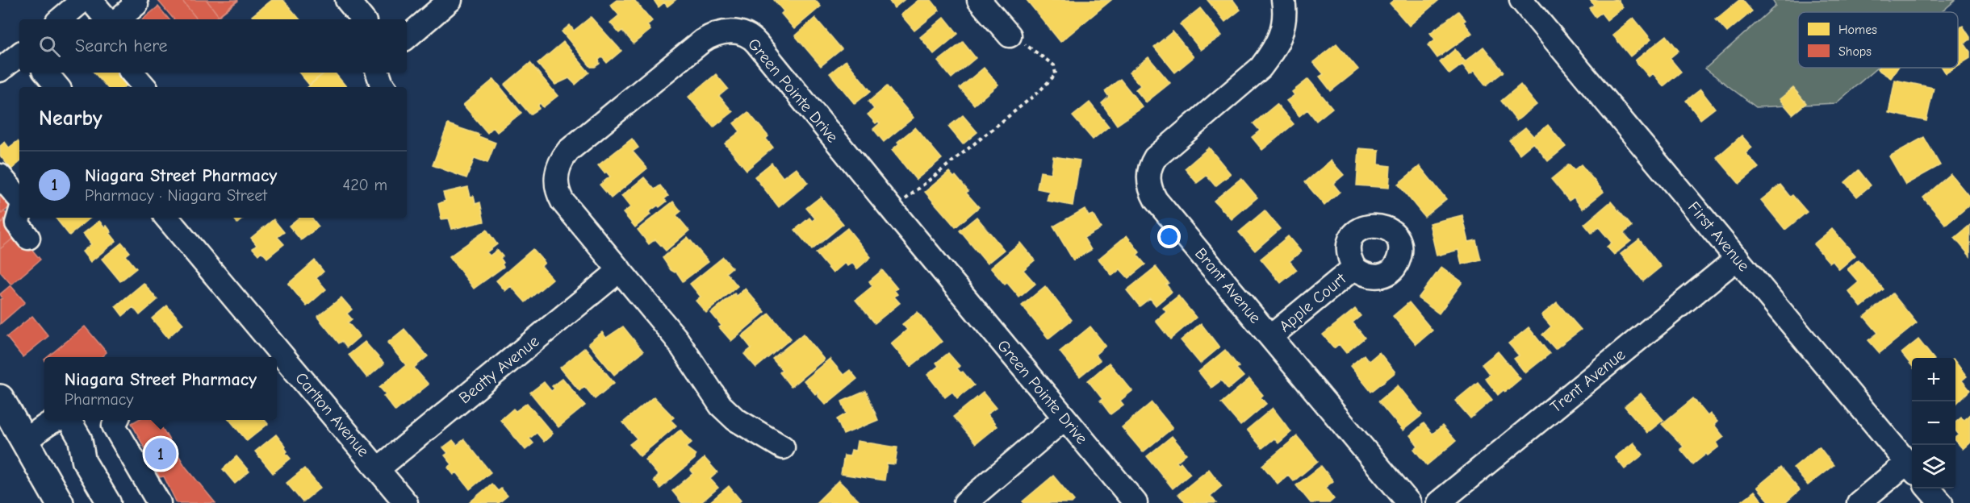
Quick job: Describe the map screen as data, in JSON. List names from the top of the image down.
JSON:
{
  "streets": {
    "street": [
      "Green Pointe Drive",
      "First Avenue",
      "Brant Avenue",
      "Apple Court",
      "Beatty Avenue",
      "Trent Avenue",
      "Carlton Avenue"
    ]
  },
  "crossings": [
    ["Green Pointe Drive", "Beatty Avenue"],
    ["First Avenue", "Trent Avenue"],
    ["Brant Avenue", "Apple Court"],
    ["Beatty Avenue", "Carlton Avenue"]
  ],
  "legend": ["Homes", "Shops"],
  "page": {
    "search": "Search here",
    "heading": "Nearby",
    "list": [
      {
        "mark": "1",
        "name": "Niagara Street Pharmacy",
        "note": "Pharmacy · Niagara Street",
        "value": "420 m"
      }
    ],
    "popup": ["Niagara Street Pharmacy", "Pharmacy"],
    "map_buttons": ["+", "−"],
    "pins": "1"
  }
}
